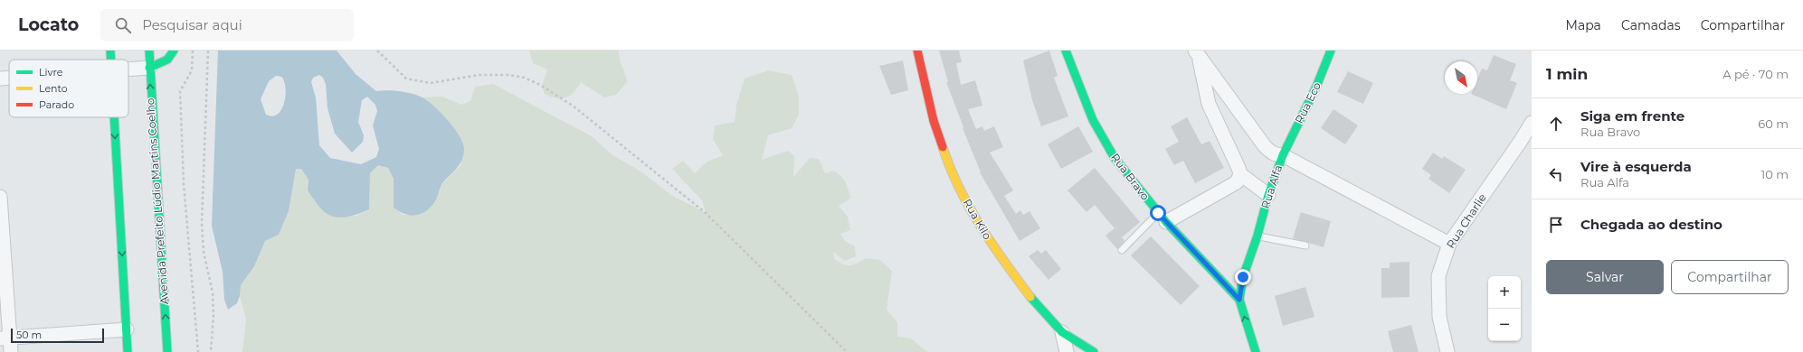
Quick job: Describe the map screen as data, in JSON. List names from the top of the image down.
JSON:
{
  "streets": {
    "street": [
      "Rua Eco",
      "Rua Bravo",
      "Rua Alfa",
      "Avenida Prefeito Lúdio Martins Coelho",
      "Rua Kilo",
      "Rua Charlie"
    ]
  },
  "crossings": [
    ["Rua Eco", "Rua Alfa"],
    ["Rua Bravo", "Rua Alfa"]
  ],
  "legend": ["Livre", "Lento", "Parado"],
  "scale_bar": "50 m",
  "north": "bottom right",
  "page": {
    "header": "Locato",
    "search": "Pesquisar aqui",
    "nav": ["Mapa", "Camadas", "Compartilhar"],
    "heading": ["1 min", "A pé · 70 m"],
    "list": [
      ["Siga em frente", "Rua Bravo", "60 m"],
      ["Vire à esquerda", "Rua Alfa", "10 m"],
      "Chegada ao destino"
    ],
    "buttons": ["Salvar", "Compartilhar"],
    "map_buttons": ["+", "−"],
    "scale": "50 m"
  }
}
